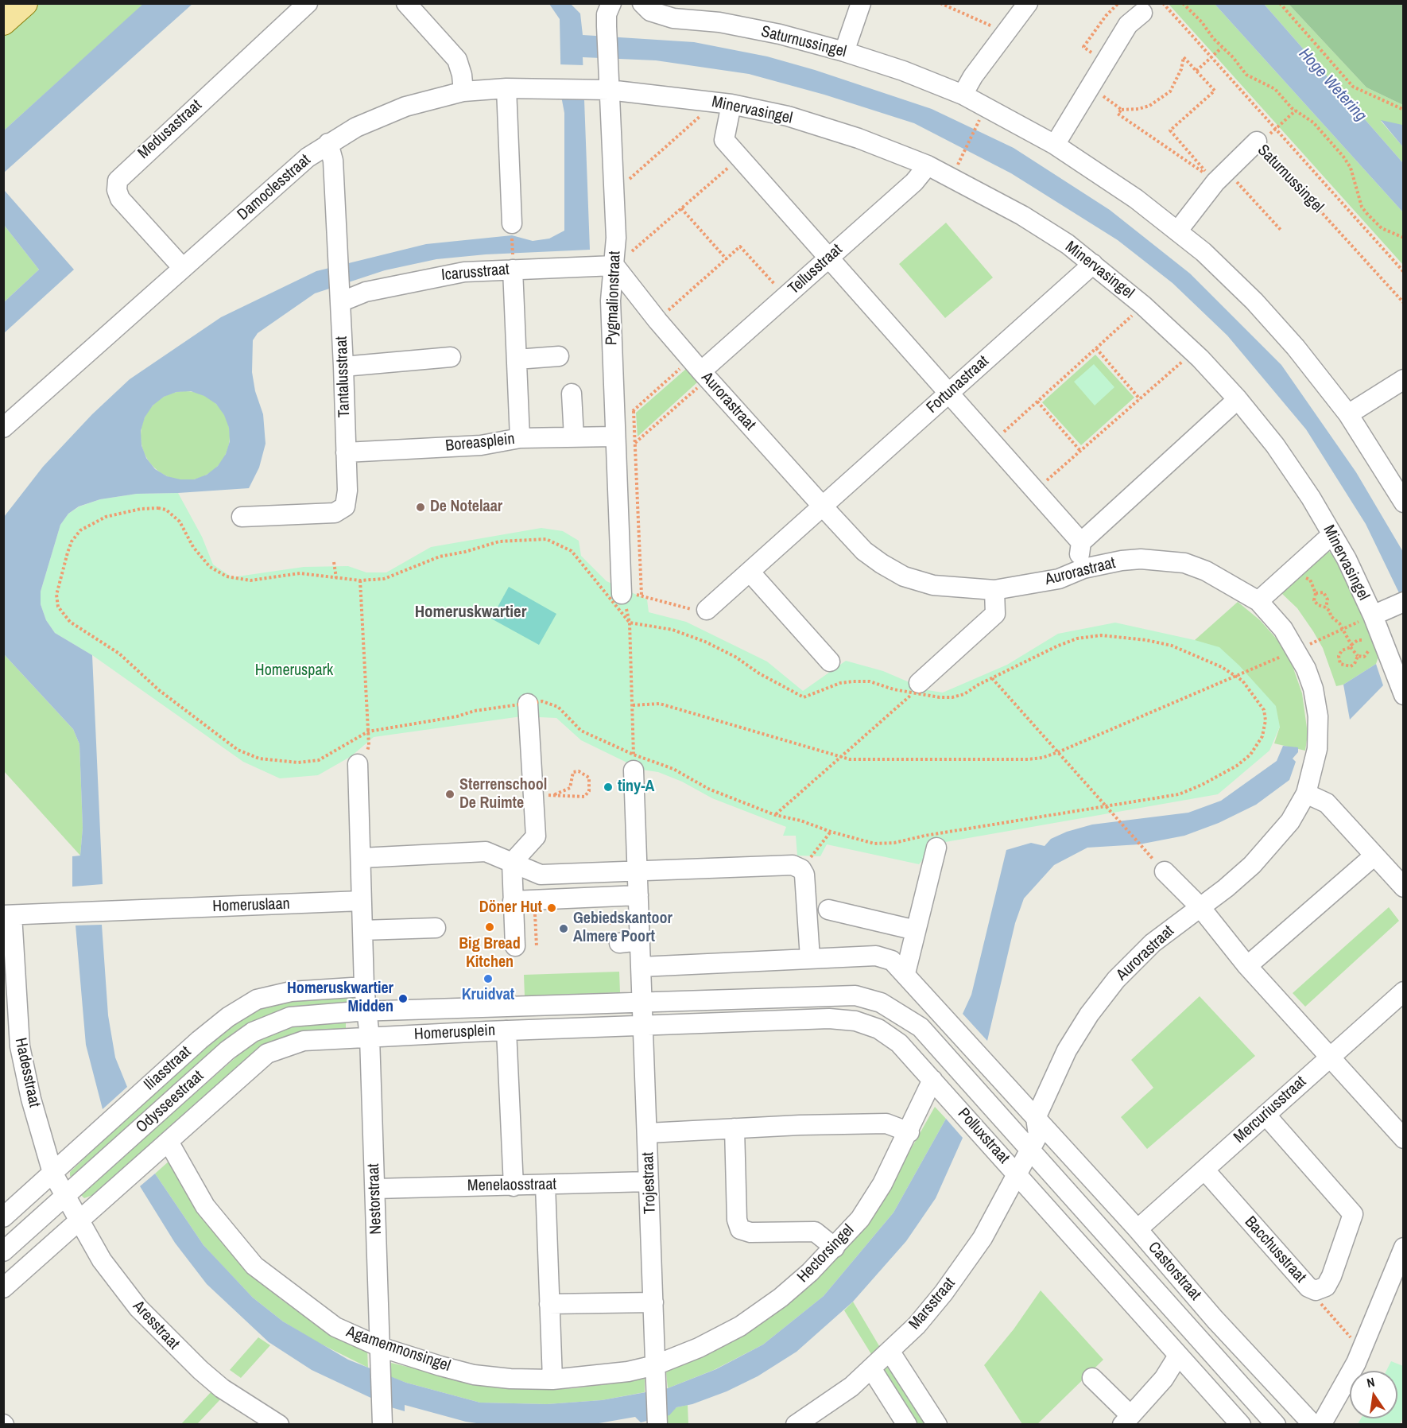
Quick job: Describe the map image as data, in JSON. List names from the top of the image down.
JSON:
{
  "streets": {
    "street": [
      "Saturnussingel",
      "Minervasingel",
      "Medusastraat",
      "Damoclesstraat",
      "Tellusstraat",
      "Icarusstraat",
      "Pygmalionstraat",
      "Tantalusstraat",
      "Fortunastraat",
      "Aurorastraat",
      "Boreasplein",
      "Homeruslaan",
      "Homerusplein",
      "Iliasstraat",
      "Hadesstraat",
      "Odysseestraat",
      "Mercuriusstraat",
      "Polluxstraat",
      "Trojestraat",
      "Menelaosstraat",
      "Nestorstraat",
      "Bacchusstraat",
      "Hectorsingel",
      "Castorstraat",
      "Marsstraat",
      "Aresstraat",
      "Agamemnonsingel"
    ]
  },
  "crossings": [
    ["Minervasingel", "Damoclesstraat"],
    ["Minervasingel", "Tellusstraat"],
    ["Minervasingel", "Pygmalionstraat"],
    ["Minervasingel", "Fortunastraat"],
    ["Medusastraat", "Damoclesstraat"],
    ["Damoclesstraat", "Pygmalionstraat"],
    ["Damoclesstraat", "Tantalusstraat"],
    ["Tellusstraat", "Aurorastraat"],
    ["Icarusstraat", "Pygmalionstraat"],
    ["Icarusstraat", "Tantalusstraat"],
    ["Icarusstraat", "Aurorastraat"],
    ["Pygmalionstraat", "Aurorastraat"],
    ["Pygmalionstraat", "Boreasplein"],
    ["Tantalusstraat", "Boreasplein"],
    ["Fortunastraat", "Aurorastraat"],
    ["Aurorastraat", "Odysseestraat"],
    ["Aurorastraat", "Castorstraat"],
    ["Aurorastraat", "Marsstraat"],
    ["Homeruslaan", "Hadesstraat"],
    ["Homerusplein", "Odysseestraat"],
    ["Homerusplein", "Polluxstraat"],
    ["Homerusplein", "Trojestraat"],
    ["Homerusplein", "Nestorstraat"],
    ["Iliasstraat", "Hadesstraat"],
    ["Hadesstraat", "Odysseestraat"],
    ["Hadesstraat", "Aresstraat"],
    ["Odysseestraat", "Trojestraat"],
    ["Odysseestraat", "Marsstraat"],
    ["Odysseestraat", "Aresstraat"],
    ["Odysseestraat", "Agamemnonsingel"],
    ["Mercuriusstraat", "Bacchusstraat"],
    ["Mercuriusstraat", "Castorstraat"],
    ["Polluxstraat", "Trojestraat"],
    ["Polluxstraat", "Hectorsingel"],
    ["Polluxstraat", "Marsstraat"],
    ["Trojestraat", "Menelaosstraat"],
    ["Trojestraat", "Hectorsingel"],
    ["Trojestraat", "Castorstraat"],
    ["Trojestraat", "Agamemnonsingel"],
    ["Menelaosstraat", "Nestorstraat"],
    ["Nestorstraat", "Agamemnonsingel"],
    ["Hectorsingel", "Agamemnonsingel"]
  ],
  "districts": ["Homeruskwartier"],
  "water": ["Hoge Wetering"],
  "parks": ["Homeruspark"],
  "places": [
    "De Notelaar",
    "tiny-A",
    "Sterrenschool De Ruimte",
    "Döner Hut",
    "Big Bread Kitchen",
    "Gebiedskantoor Almere Poort",
    "Kruidvat",
    "Homeruskwartier Midden"
  ],
  "north": "top"
}
